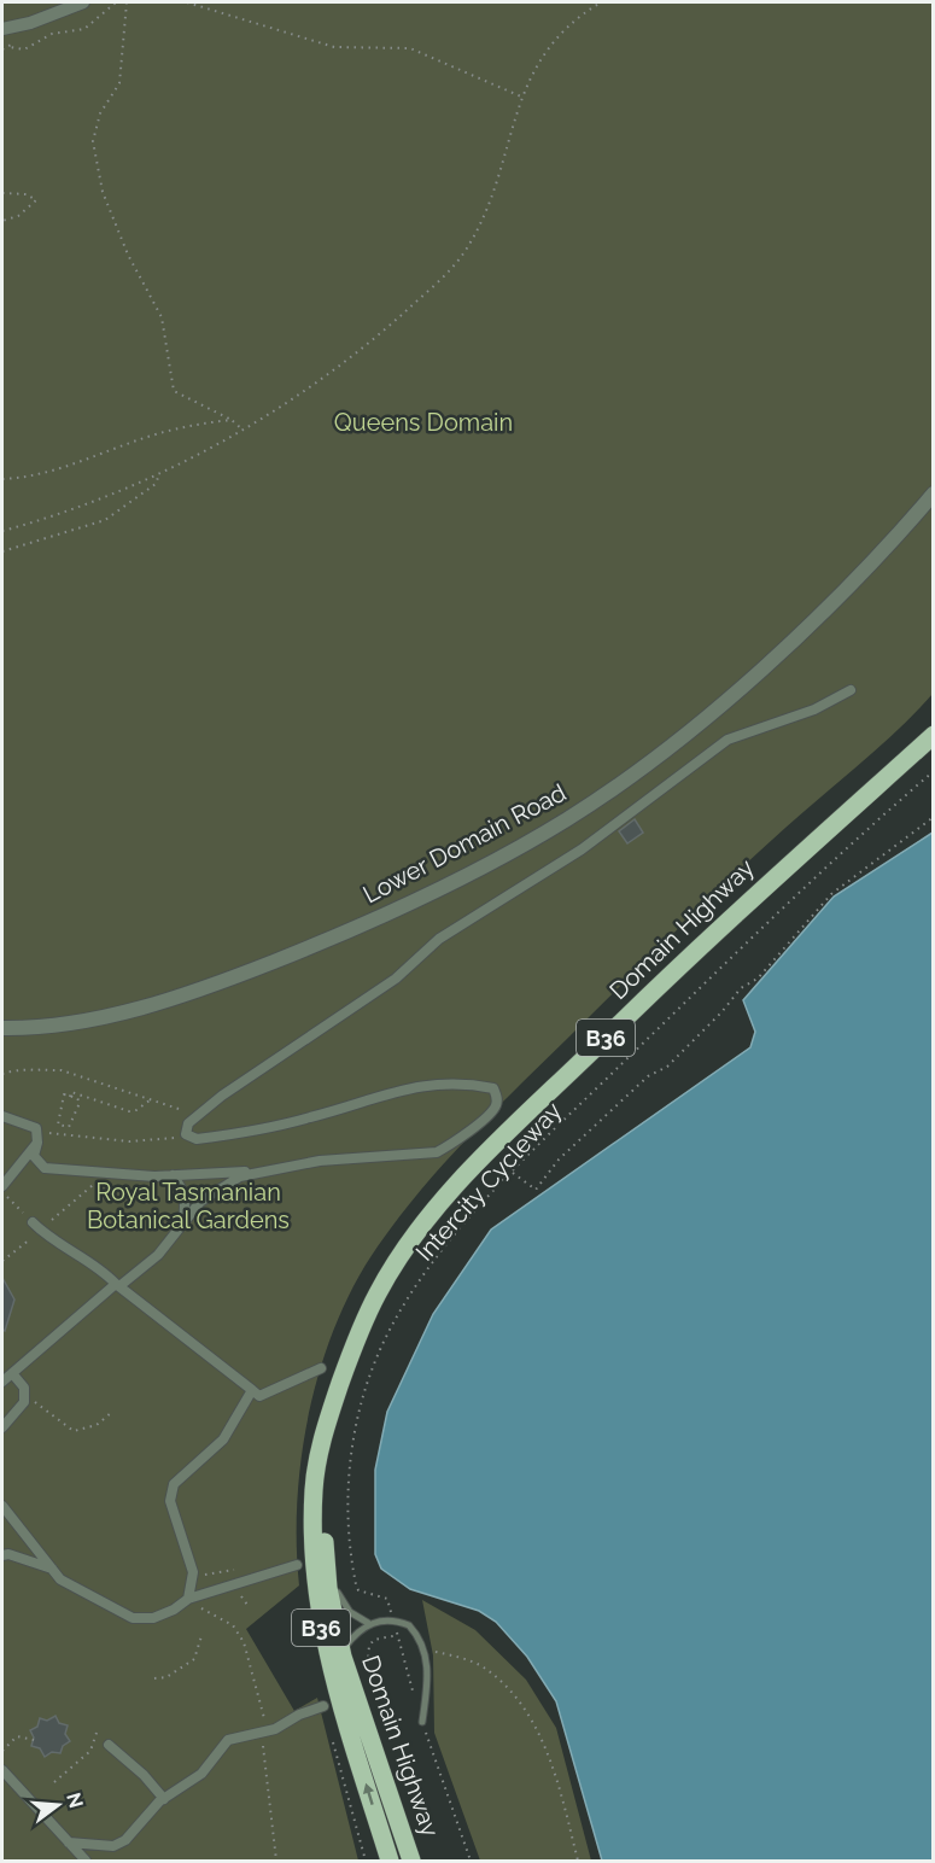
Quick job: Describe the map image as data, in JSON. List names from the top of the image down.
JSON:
{
  "streets": {
    "main road": ["Domain Highway", "B36"],
    "street": ["Lower Domain Road"],
    "path": ["Intercity Cycleway"]
  },
  "parks": ["Queens Domain", "Royal Tasmanian Botanical Gardens"],
  "north": "right"
}
